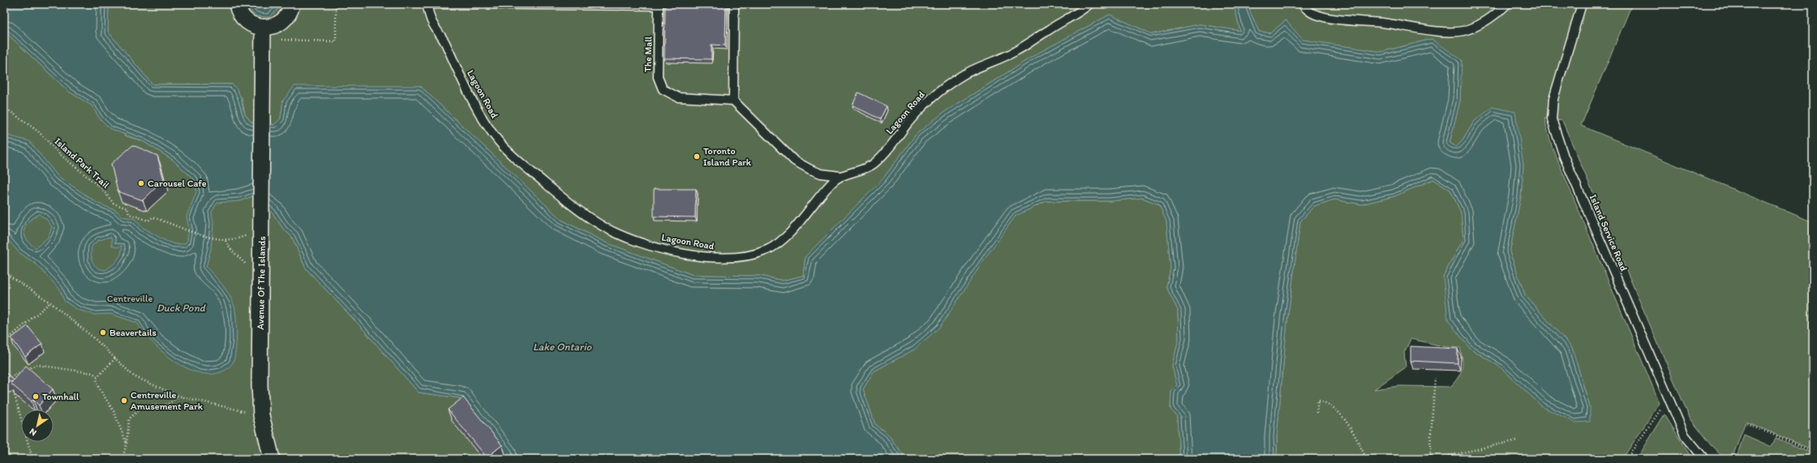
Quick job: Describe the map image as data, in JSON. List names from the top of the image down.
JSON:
{
  "streets": {
    "street": ["Avenue Of The Islands"],
    "lane": ["The Mall", "Lagoon Road", "Island Service Road"],
    "path": ["Island Park Trail"]
  },
  "crossings": [
    ["Island Park Trail", "Avenue Of The Islands"]
  ],
  "water": ["Duck Pond", "Lake Ontario"],
  "parks": ["Centreville"],
  "places": [
    "Toronto Island Park",
    "Carousel Cafe",
    "Beavertails",
    "Townhall",
    "Centreville Amusement Park"
  ],
  "north": "bottom left"
}
